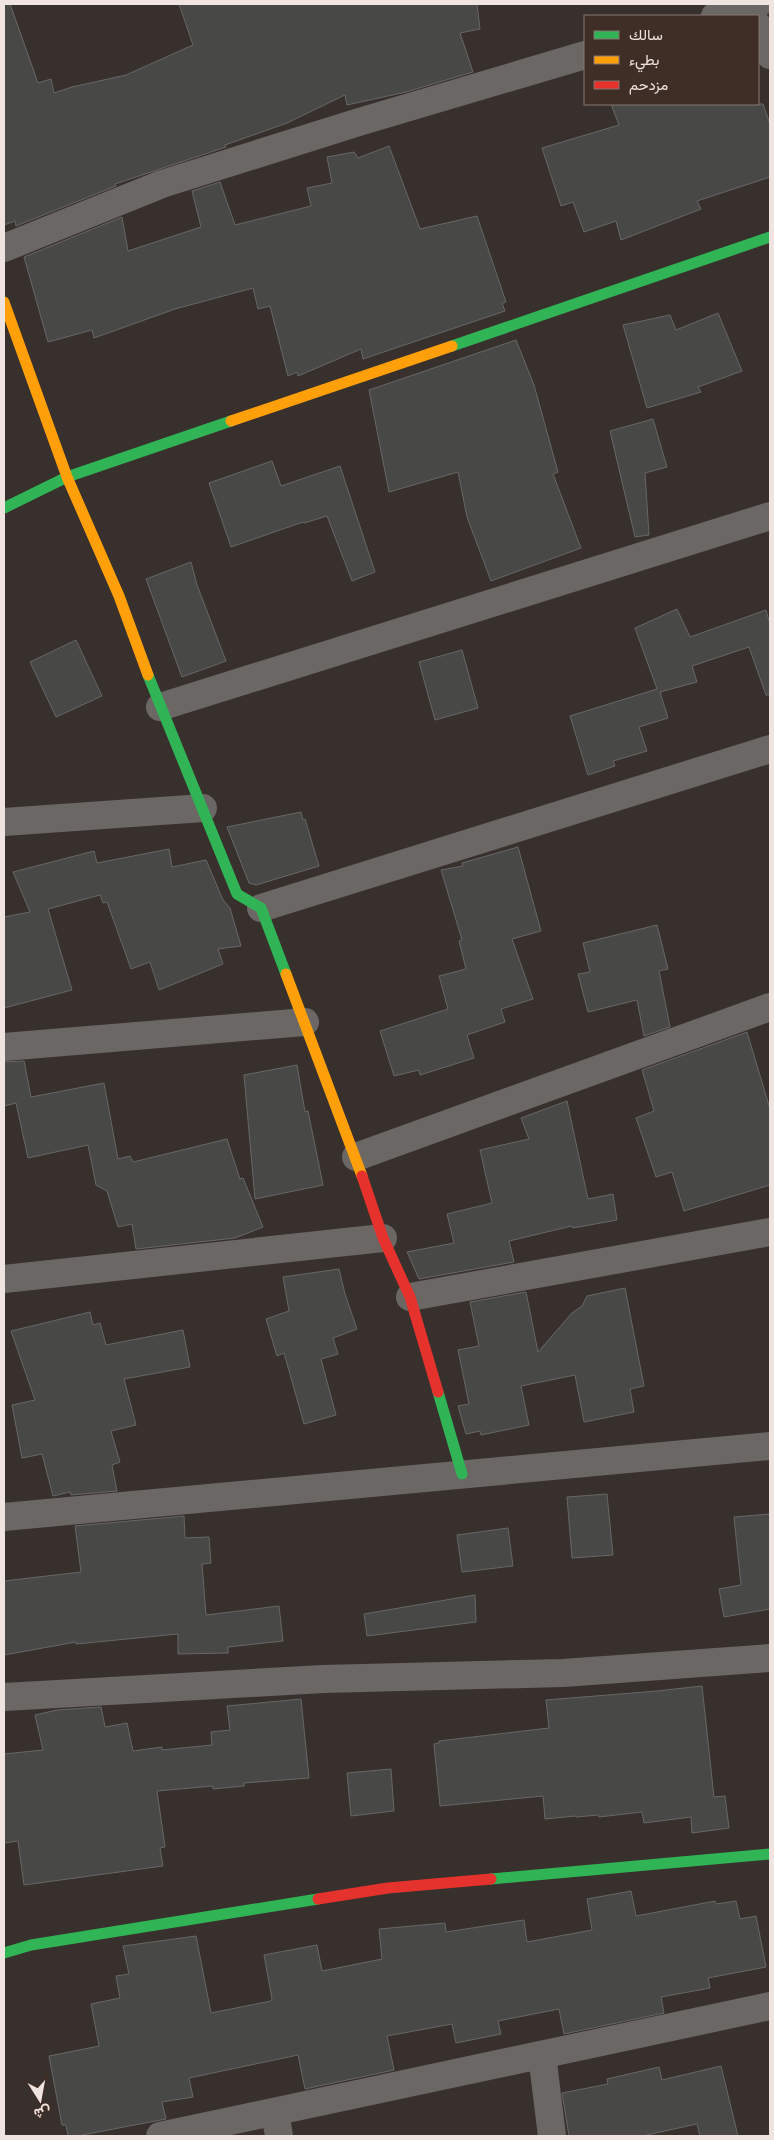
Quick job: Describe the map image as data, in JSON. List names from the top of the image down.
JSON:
{
  "legend": ["سالك", "بطيء", "مزدحم"],
  "north": "bottom"
}
